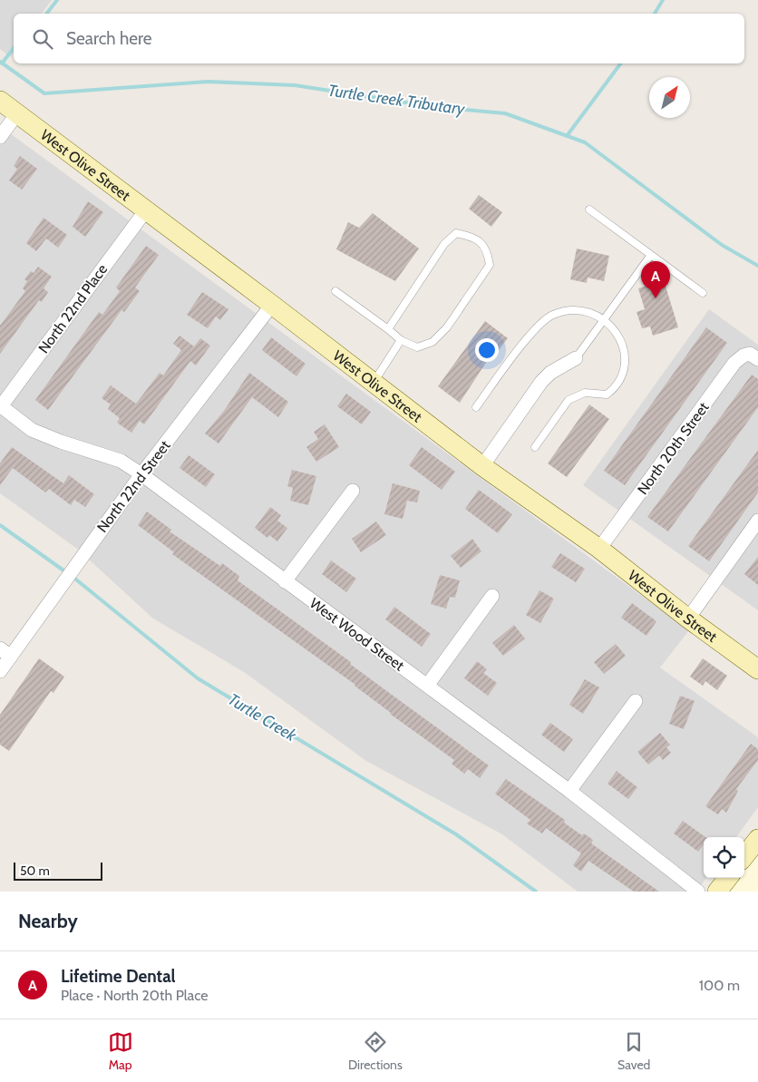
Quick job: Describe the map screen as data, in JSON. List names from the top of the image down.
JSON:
{
  "streets": {
    "main road": ["West Olive Street"],
    "street": [
      "North 22nd Place",
      "North 20th Street",
      "North 22nd Street",
      "West Wood Street"
    ]
  },
  "crossings": [
    ["West Olive Street", "North 22nd Place"],
    ["West Olive Street", "North 20th Street"],
    ["West Olive Street", "North 22nd Street"],
    ["North 22nd Place", "West Wood Street"],
    ["North 22nd Street", "West Wood Street"]
  ],
  "water": ["Turtle Creek Tributary", "Turtle Creek"],
  "scale_bar": "50 m",
  "north": "top right",
  "page": {
    "search": "Search here",
    "pins": "A",
    "scale": "50 m",
    "heading": "Nearby",
    "list": [
      {
        "mark": "A",
        "name": "Lifetime Dental",
        "note": "Place · North 20th Place",
        "value": "100 m"
      }
    ],
    "nav": ["Map", "Directions", "Saved"]
  }
}
